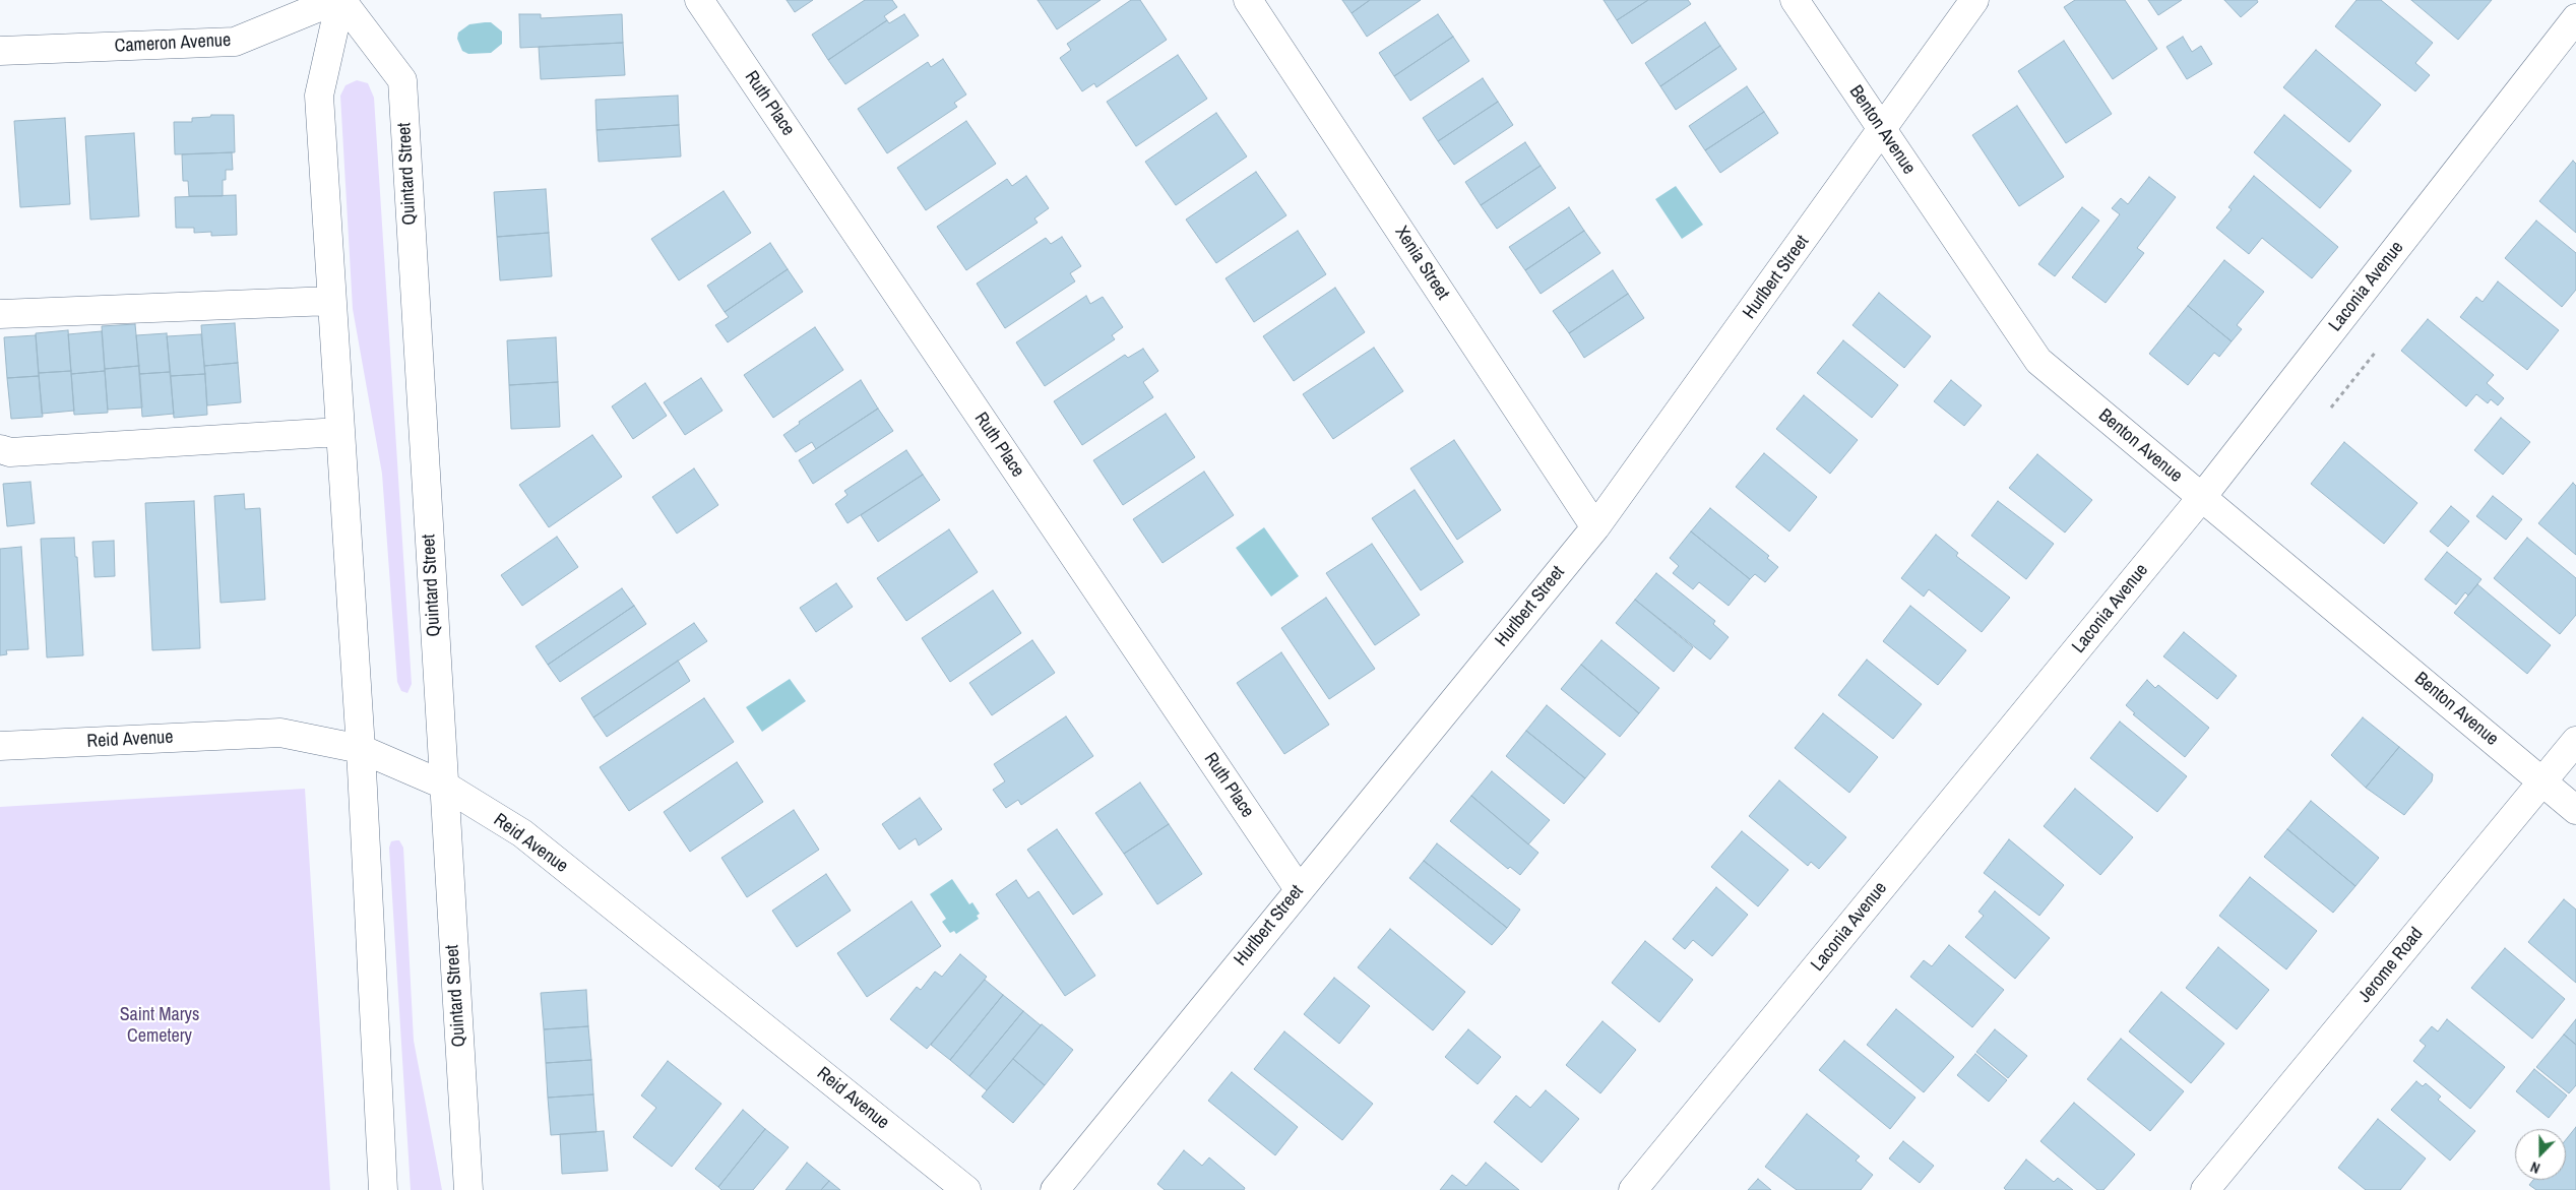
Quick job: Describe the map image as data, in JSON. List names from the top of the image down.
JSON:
{
  "streets": {
    "street": [
      "Cameron Avenue",
      "Ruth Place",
      "Benton Avenue",
      "Quintard Street",
      "Xenia Street",
      "Hurlbert Street",
      "Laconia Avenue",
      "Reid Avenue",
      "Jerome Road"
    ]
  },
  "crossings": [
    ["Cameron Avenue", "Quintard Street"],
    ["Ruth Place", "Hurlbert Street"],
    ["Benton Avenue", "Hurlbert Street"],
    ["Benton Avenue", "Laconia Avenue"],
    ["Benton Avenue", "Jerome Road"],
    ["Quintard Street", "Reid Avenue"],
    ["Xenia Street", "Hurlbert Street"]
  ],
  "parks": ["Saint Marys Cemetery"],
  "north": "bottom"
}
